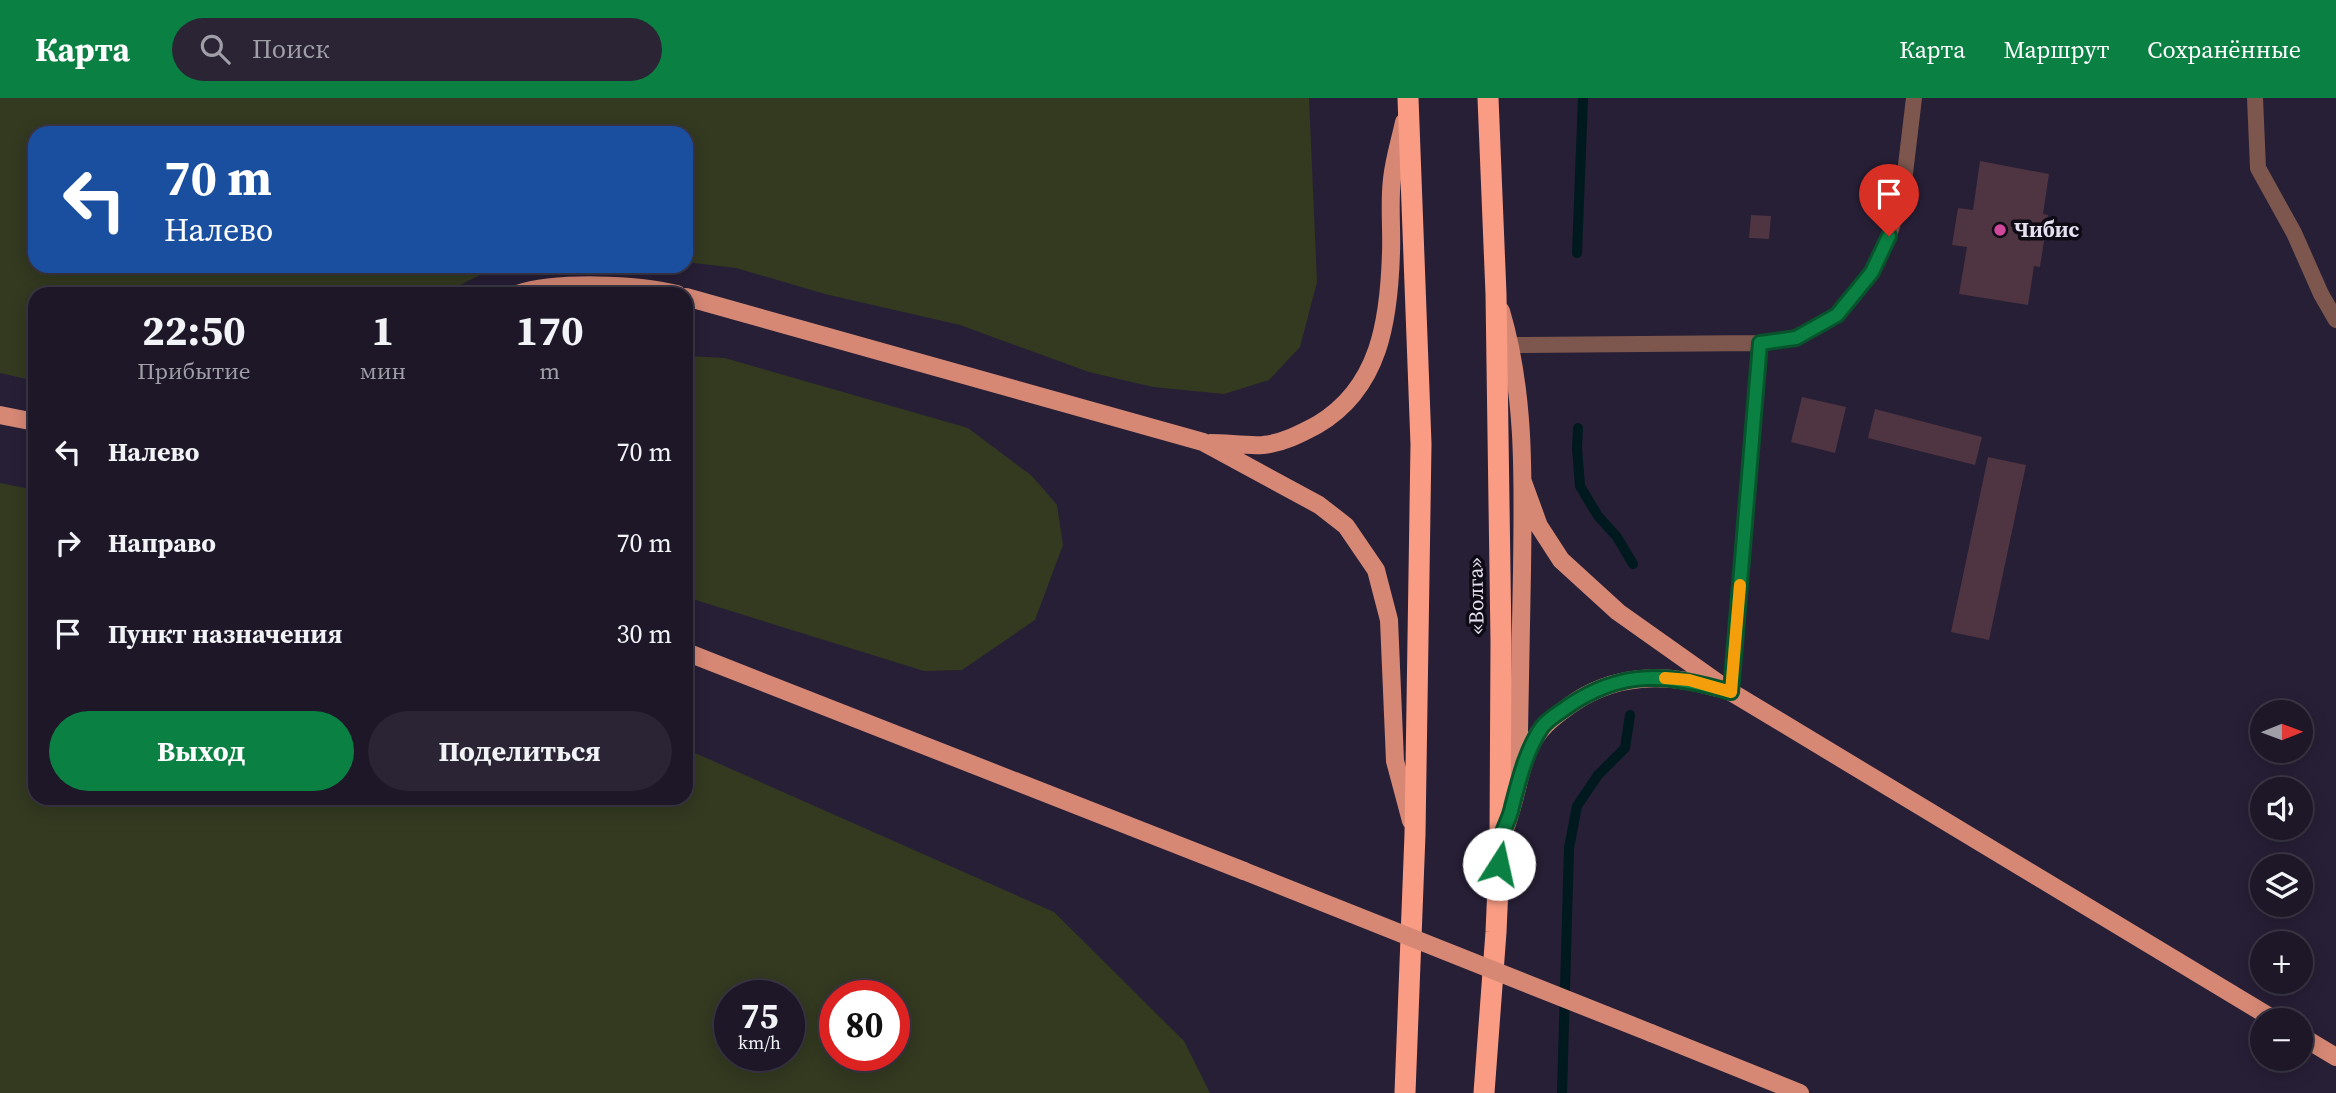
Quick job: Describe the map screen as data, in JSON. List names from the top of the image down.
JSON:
{
  "streets": {
    "highway": ["«Волга»"]
  },
  "places": ["Чибис"],
  "north": "right",
  "page": {
    "header": "Карта",
    "search": "Поиск",
    "nav": ["Карта", "Маршрут", "Сохранённые"],
    "turn": ["70 m", "Налево"],
    "eta": [
      "22:50",
      "Прибытие",
      "1",
      "мин",
      "170",
      "m"
    ],
    "list": [
      {
        "name": "Налево",
        "value": "70 m"
      },
      {
        "name": "Направо",
        "value": "70 m"
      },
      {
        "name": "Пункт назначения",
        "value": "30 m"
      }
    ],
    "buttons": ["Выход", "Поделиться"],
    "map_buttons": ["+", "−"],
    "speed": "75 km/h",
    "limit": "80"
  }
}
